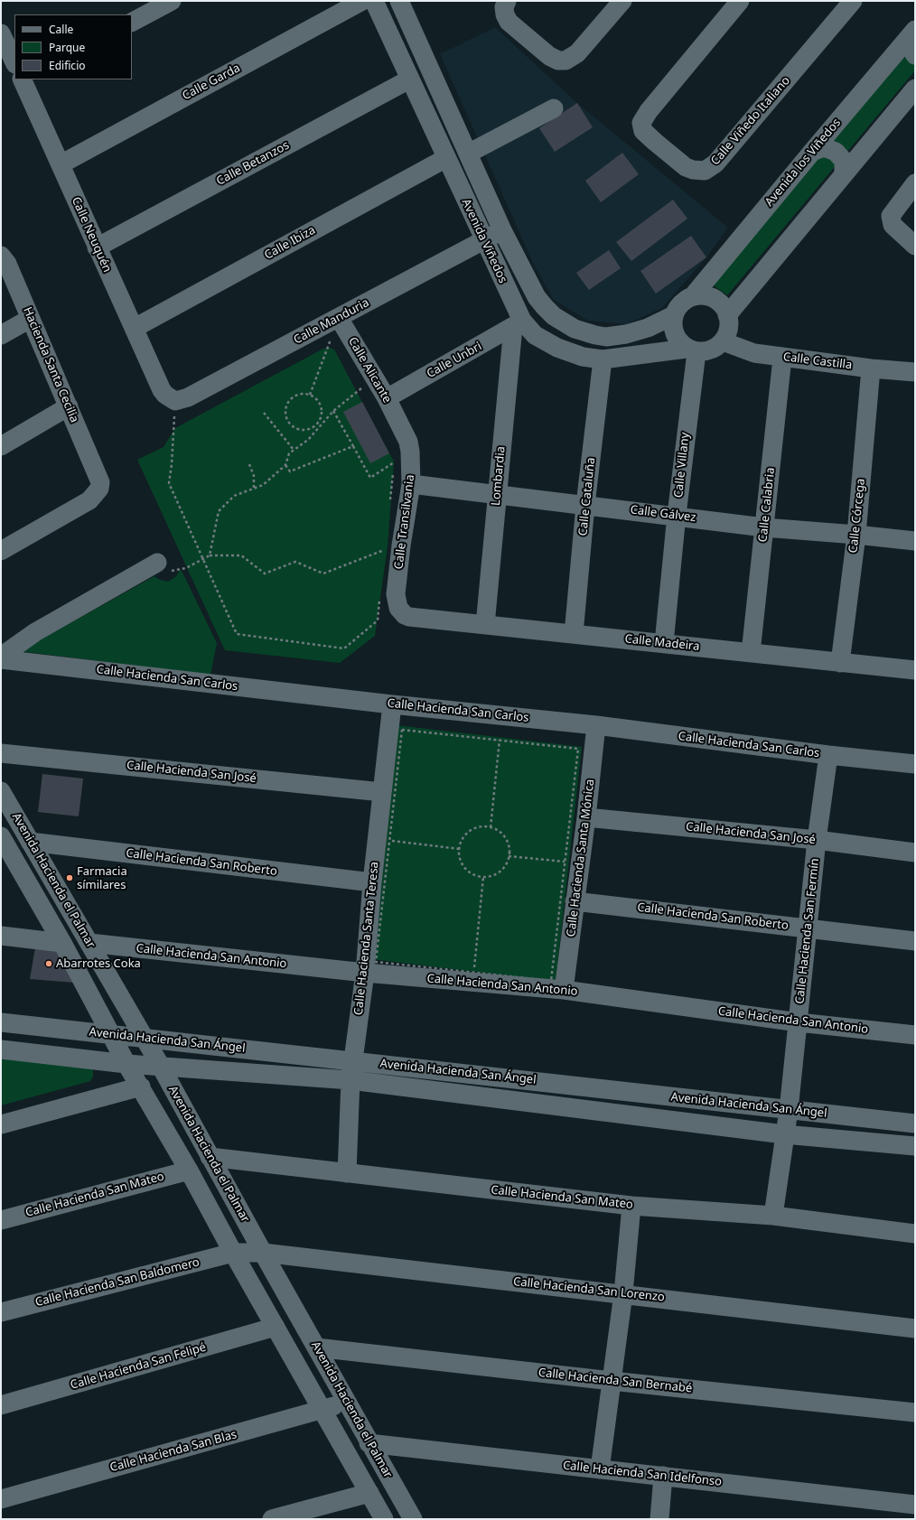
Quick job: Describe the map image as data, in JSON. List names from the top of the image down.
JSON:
{
  "streets": {
    "street": [
      "Calle Garda",
      "Calle Viñedo Italiano",
      "Avenida los Viñedos",
      "Calle Betanzos",
      "Calle Neuquén",
      "Avenida Viñedos",
      "Calle Ibiza",
      "Calle Manduria",
      "Calle Unbri",
      "Calle Castilla",
      "Hacienda Santa Cecilia",
      "Calle Alicante",
      "Calle Villany",
      "Lombardia",
      "Calle Cataluña",
      "Calle Calabria",
      "Calle Gálvez",
      "Calle Córcega",
      "Calle Transilvania",
      "Calle Madeira",
      "Calle Hacienda San Carlos",
      "Calle Hacienda San José",
      "Calle Hacienda Santa Mónica",
      "Calle Hacienda San Roberto",
      "Avenida Hacienda el Palmar",
      "Calle Hacienda San Fermín",
      "Calle Hacienda Santa Teresa",
      "Calle Hacienda San Antonio",
      "Avenida Hacienda San Ángel",
      "Calle Hacienda San Mateo",
      "Calle Hacienda San Baldomero",
      "Calle Hacienda San Lorenzo",
      "Calle Hacienda San Felipé",
      "Calle Hacienda San Bernabé",
      "Calle Hacienda San Blas",
      "Calle Hacienda San Idelfonso"
    ]
  },
  "crossings": [
    ["Calle Garda", "Calle Neuquén"],
    ["Avenida los Viñedos", "Avenida Viñedos"],
    ["Avenida los Viñedos", "Calle Castilla"],
    ["Avenida los Viñedos", "Calle Villany"],
    ["Calle Betanzos", "Calle Neuquén"],
    ["Calle Betanzos", "Avenida Viñedos"],
    ["Calle Neuquén", "Calle Ibiza"],
    ["Calle Neuquén", "Calle Manduria"],
    ["Avenida Viñedos", "Calle Ibiza"],
    ["Avenida Viñedos", "Calle Manduria"],
    ["Avenida Viñedos", "Calle Unbri"],
    ["Avenida Viñedos", "Calle Castilla"],
    ["Avenida Viñedos", "Calle Villany"],
    ["Avenida Viñedos", "Lombardia"],
    ["Avenida Viñedos", "Calle Cataluña"],
    ["Calle Manduria", "Calle Alicante"],
    ["Calle Unbri", "Calle Alicante"],
    ["Calle Unbri", "Lombardia"],
    ["Calle Castilla", "Calle Villany"],
    ["Calle Castilla", "Calle Calabria"],
    ["Calle Castilla", "Calle Córcega"],
    ["Calle Alicante", "Calle Transilvania"],
    ["Calle Villany", "Calle Gálvez"],
    ["Calle Villany", "Calle Madeira"],
    ["Lombardia", "Calle Gálvez"],
    ["Lombardia", "Calle Madeira"],
    ["Calle Cataluña", "Calle Gálvez"],
    ["Calle Cataluña", "Calle Madeira"],
    ["Calle Calabria", "Calle Gálvez"],
    ["Calle Calabria", "Calle Madeira"],
    ["Calle Gálvez", "Calle Córcega"],
    ["Calle Gálvez", "Calle Transilvania"],
    ["Calle Córcega", "Calle Madeira"],
    ["Calle Transilvania", "Calle Madeira"],
    ["Calle Hacienda San Carlos", "Calle Hacienda Santa Mónica"],
    ["Calle Hacienda San Carlos", "Calle Hacienda San Fermín"],
    ["Calle Hacienda San Carlos", "Calle Hacienda Santa Teresa"],
    ["Calle Hacienda San José", "Calle Hacienda Santa Mónica"],
    ["Calle Hacienda San José", "Calle Hacienda San Fermín"],
    ["Calle Hacienda San José", "Calle Hacienda Santa Teresa"],
    ["Calle Hacienda Santa Mónica", "Calle Hacienda San Roberto"],
    ["Calle Hacienda Santa Mónica", "Calle Hacienda San Antonio"],
    ["Calle Hacienda San Roberto", "Avenida Hacienda el Palmar"],
    ["Calle Hacienda San Roberto", "Calle Hacienda San Fermín"],
    ["Calle Hacienda San Roberto", "Calle Hacienda Santa Teresa"],
    ["Avenida Hacienda el Palmar", "Calle Hacienda San Antonio"],
    ["Avenida Hacienda el Palmar", "Avenida Hacienda San Ángel"],
    ["Avenida Hacienda el Palmar", "Calle Hacienda San Mateo"],
    ["Avenida Hacienda el Palmar", "Calle Hacienda San Baldomero"],
    ["Avenida Hacienda el Palmar", "Calle Hacienda San Lorenzo"],
    ["Avenida Hacienda el Palmar", "Calle Hacienda San Felipé"],
    ["Avenida Hacienda el Palmar", "Calle Hacienda San Bernabé"],
    ["Avenida Hacienda el Palmar", "Calle Hacienda San Blas"],
    ["Avenida Hacienda el Palmar", "Calle Hacienda San Idelfonso"],
    ["Calle Hacienda San Fermín", "Calle Hacienda San Antonio"],
    ["Calle Hacienda San Fermín", "Avenida Hacienda San Ángel"],
    ["Calle Hacienda San Fermín", "Calle Hacienda San Mateo"],
    ["Calle Hacienda Santa Teresa", "Calle Hacienda San Antonio"],
    ["Calle Hacienda Santa Teresa", "Avenida Hacienda San Ángel"],
    ["Calle Hacienda Santa Teresa", "Calle Hacienda San Mateo"],
    ["Calle Hacienda San Baldomero", "Calle Hacienda San Lorenzo"]
  ],
  "places": ["Farmacia símilares", "Abarrotes Coka"],
  "legend": ["Calle", "Parque", "Edificio"]
}
